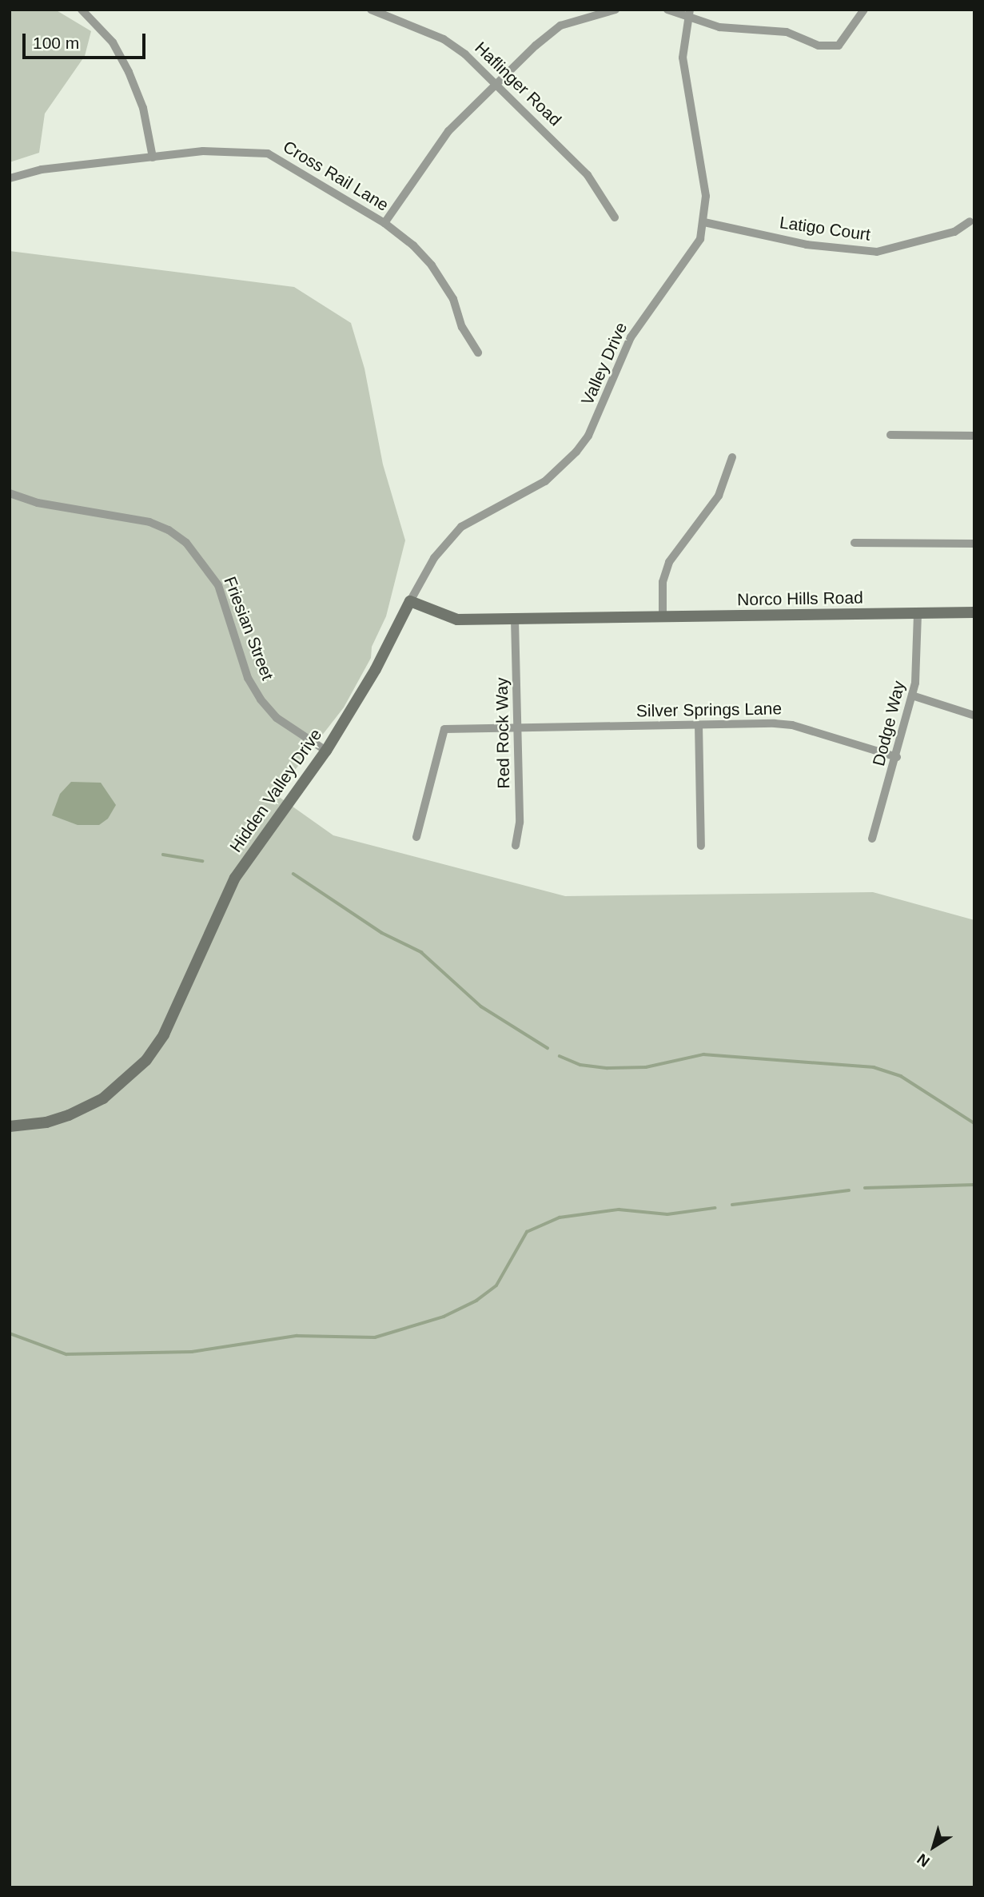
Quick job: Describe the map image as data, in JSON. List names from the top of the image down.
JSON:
{
  "streets": {
    "street": [
      "Haflinger Road",
      "Cross Rail Lane",
      "Latigo Court",
      "Valley Drive",
      "Norco Hills Road",
      "Friesian Street",
      "Silver Springs Lane",
      "Dodge Way",
      "Red Rock Way",
      "Hidden Valley Drive"
    ]
  },
  "crossings": [
    ["Latigo Court", "Valley Drive"],
    ["Valley Drive", "Hidden Valley Drive"],
    ["Norco Hills Road", "Dodge Way"],
    ["Norco Hills Road", "Red Rock Way"],
    ["Friesian Street", "Hidden Valley Drive"],
    ["Silver Springs Lane", "Dodge Way"],
    ["Silver Springs Lane", "Red Rock Way"]
  ],
  "scale_bar": "100 m",
  "north": "bottom left"
}
